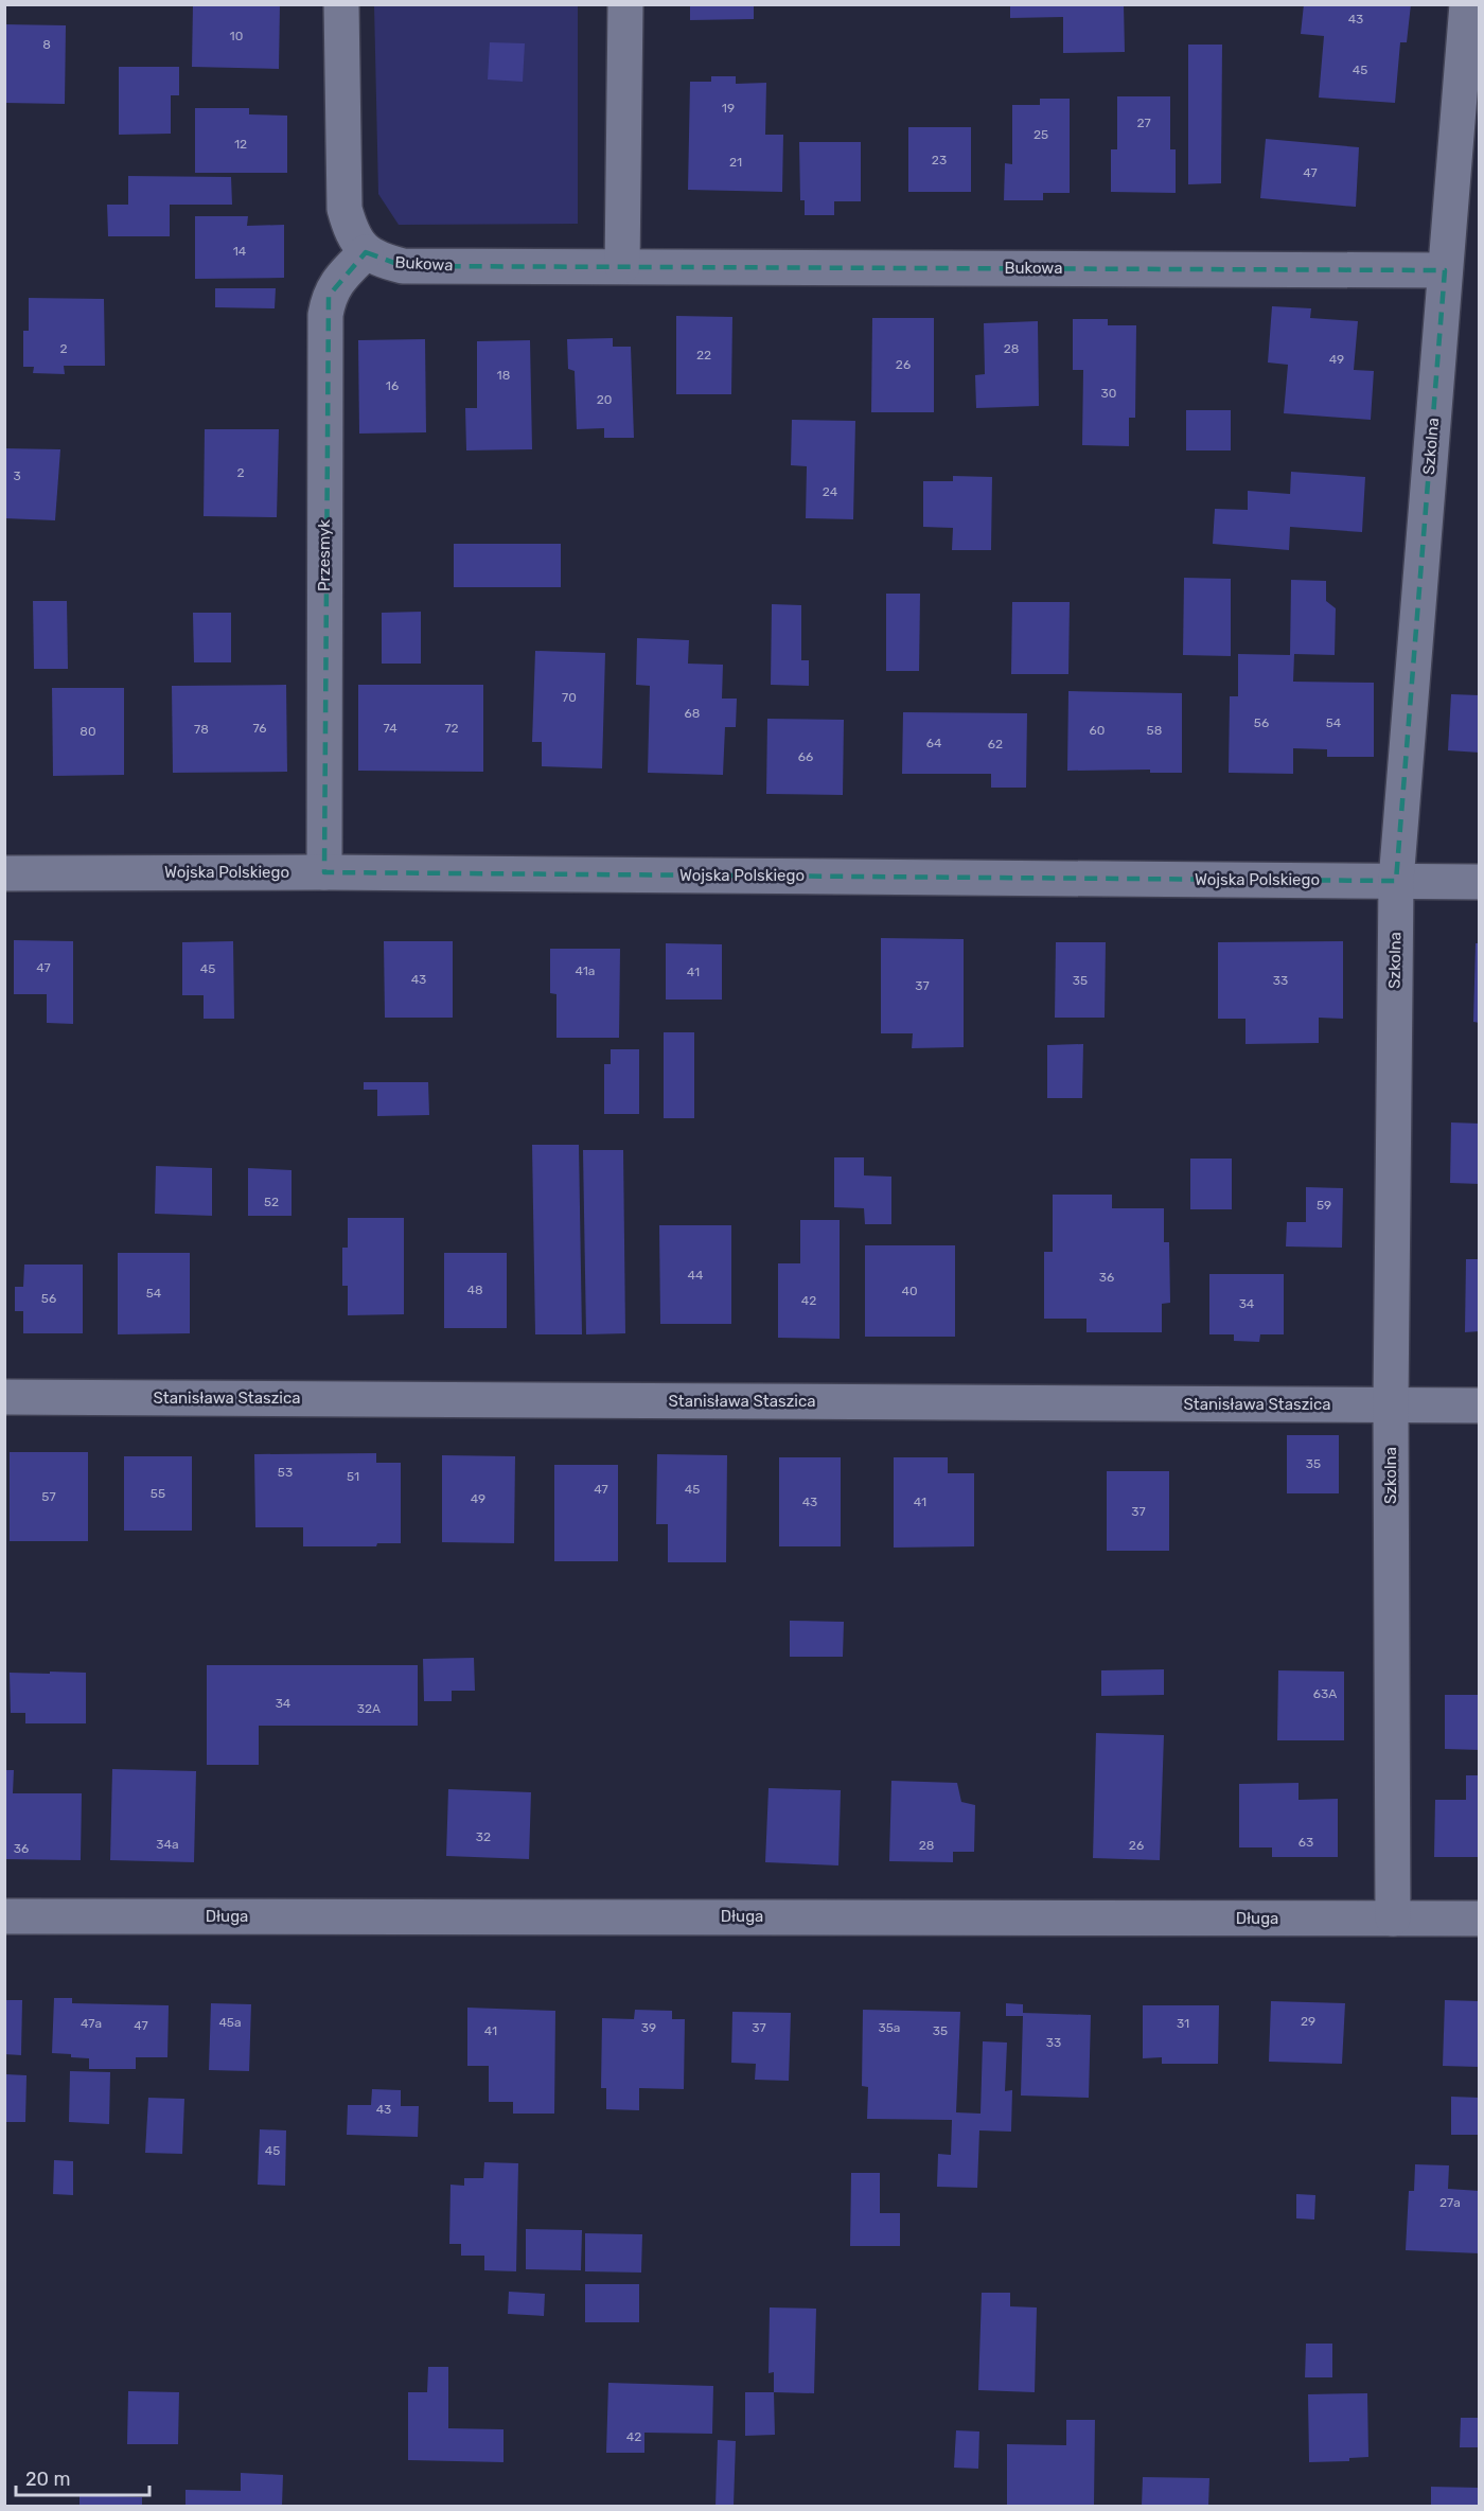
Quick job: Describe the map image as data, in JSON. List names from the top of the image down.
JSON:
{
  "streets": {
    "street": [
      "Bukowa",
      "Szkolna",
      "Przesmyk",
      "Wojska Polskiego",
      "Stanisława Staszica",
      "Długa"
    ]
  },
  "crossings": [
    ["Bukowa", "Szkolna"],
    ["Bukowa", "Przesmyk"],
    ["Szkolna", "Wojska Polskiego"],
    ["Szkolna", "Stanisława Staszica"],
    ["Szkolna", "Długa"],
    ["Przesmyk", "Wojska Polskiego"]
  ],
  "house_numbers": [
    "43",
    "10",
    "8",
    "45",
    "19",
    "27",
    "25",
    "12",
    "23",
    "21",
    "47",
    "14",
    "2",
    "28",
    "22",
    "49",
    "26",
    "18",
    "16",
    "30",
    "20",
    "2",
    "3",
    "24",
    "70",
    "68",
    "56",
    "54",
    "76",
    "74",
    "72",
    "78",
    "60",
    "58",
    "80",
    "64",
    "62",
    "66",
    "47",
    "45",
    "41a",
    "41",
    "43",
    "35",
    "33",
    "37",
    "52",
    "59",
    "44",
    "36",
    "48",
    "40",
    "54",
    "56",
    "42",
    "34",
    "35",
    "53",
    "51",
    "47",
    "45",
    "55",
    "57",
    "49",
    "43",
    "41",
    "37",
    "63A",
    "34",
    "32A",
    "32",
    "63",
    "34a",
    "28",
    "26",
    "36",
    "29",
    "45a",
    "47a",
    "31",
    "47",
    "39",
    "37",
    "35a",
    "41",
    "35",
    "33",
    "43",
    "45",
    "27a",
    "42"
  ],
  "scale_bar": "20 m"
}
